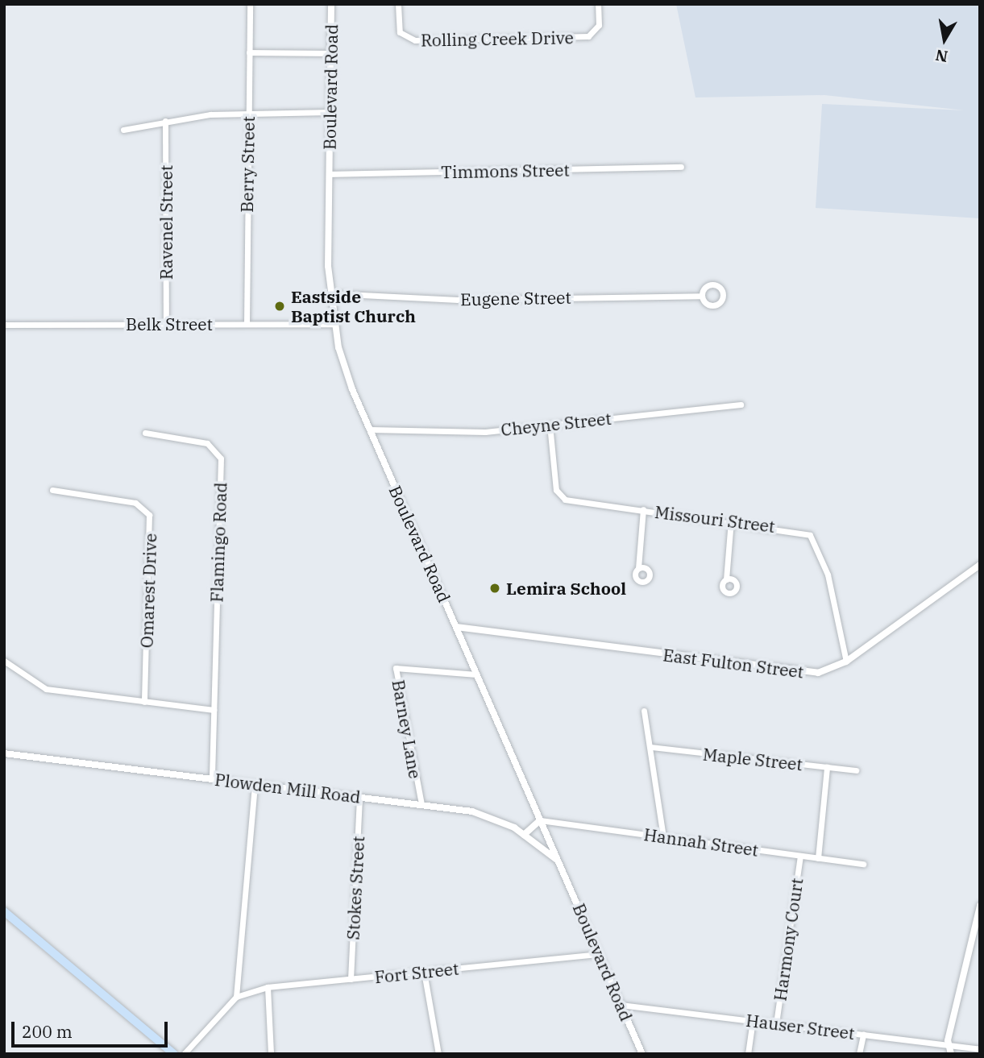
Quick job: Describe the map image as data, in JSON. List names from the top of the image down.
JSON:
{
  "streets": {
    "street": [
      "Rolling Creek Drive",
      "Boulevard Road",
      "Berry Street",
      "Timmons Street",
      "Ravenel Street",
      "Eugene Street",
      "Belk Street",
      "Cheyne Street",
      "Missouri Street",
      "Flamingo Road",
      "Omarest Drive",
      "East Fulton Street",
      "Barney Lane",
      "Maple Street",
      "Plowden Mill Road",
      "Hannah Street",
      "Stokes Street",
      "Harmony Court",
      "Fort Street",
      "Hauser Street"
    ]
  },
  "crossings": [
    ["Boulevard Road", "Timmons Street"],
    ["Boulevard Road", "Eugene Street"],
    ["Boulevard Road", "Belk Street"],
    ["Boulevard Road", "Cheyne Street"],
    ["Boulevard Road", "East Fulton Street"],
    ["Boulevard Road", "Barney Lane"],
    ["Boulevard Road", "Plowden Mill Road"],
    ["Boulevard Road", "Hannah Street"],
    ["Boulevard Road", "Fort Street"],
    ["Boulevard Road", "Hauser Street"],
    ["Berry Street", "Belk Street"],
    ["Ravenel Street", "Belk Street"],
    ["Cheyne Street", "Missouri Street"],
    ["Missouri Street", "East Fulton Street"],
    ["Flamingo Road", "Plowden Mill Road"],
    ["Barney Lane", "Plowden Mill Road"],
    ["Plowden Mill Road", "Stokes Street"],
    ["Hannah Street", "Harmony Court"],
    ["Stokes Street", "Fort Street"],
    ["Harmony Court", "Hauser Street"]
  ],
  "places": ["Eastside Baptist Church", "Lemira School"],
  "scale_bar": "200 m",
  "north": "bottom"
}
